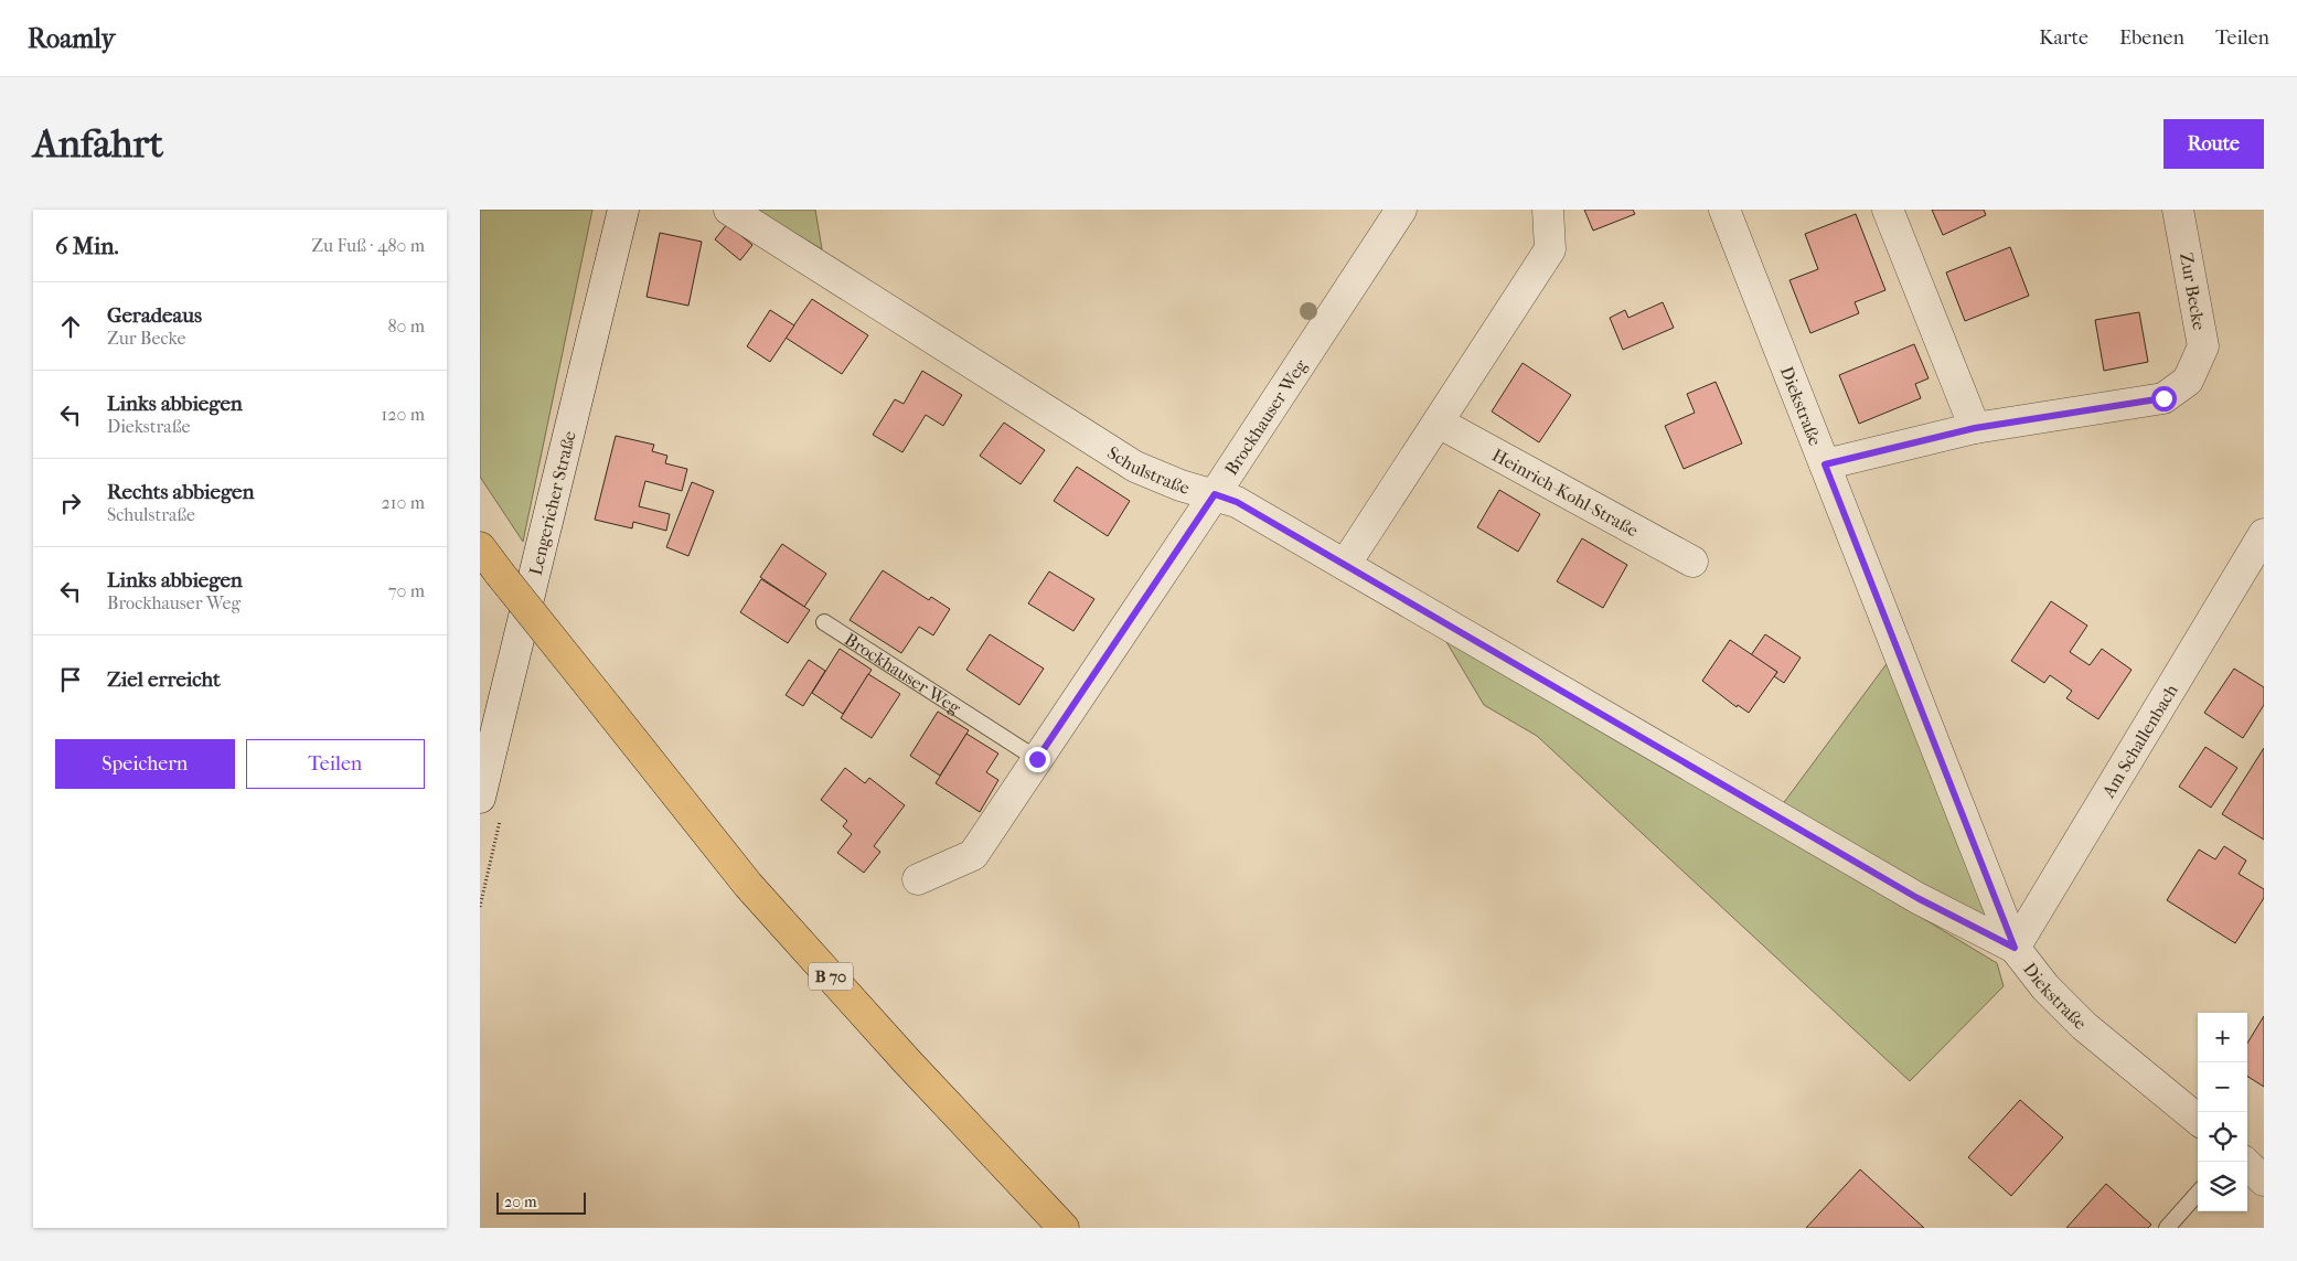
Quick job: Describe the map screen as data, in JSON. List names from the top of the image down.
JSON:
{
  "streets": {
    "main road": ["B 70"],
    "street": [
      "Zur Becke",
      "Diekstraße",
      "Brockhauser Weg",
      "Schulstraße",
      "Heinrich-Kohl-Straße",
      "Lengericher Straße",
      "Am Schallenbach"
    ]
  },
  "crossings": [
    ["Zur Becke", "Diekstraße"],
    ["Diekstraße", "Schulstraße"],
    ["Diekstraße", "Am Schallenbach"],
    ["Brockhauser Weg", "Schulstraße"],
    ["Schulstraße", "Am Schallenbach"]
  ],
  "scale_bar": "20 m",
  "page": {
    "header": "Roamly",
    "nav": ["Karte", "Ebenen", "Teilen"],
    "buttons": [
      "Route",
      ["Speichern", "Teilen"]
    ],
    "title": "Anfahrt",
    "heading": ["6 Min.", "Zu Fuß · 480 m"],
    "list": [
      ["Geradeaus", "Zur Becke", "80 m"],
      ["Links abbiegen", "Diekstraße", "120 m"],
      ["Rechts abbiegen", "Schulstraße", "210 m"],
      ["Links abbiegen", "Brockhauser Weg", "70 m"],
      "Ziel erreicht"
    ],
    "map_buttons": ["+", "−"],
    "scale": "20 m"
  }
}
